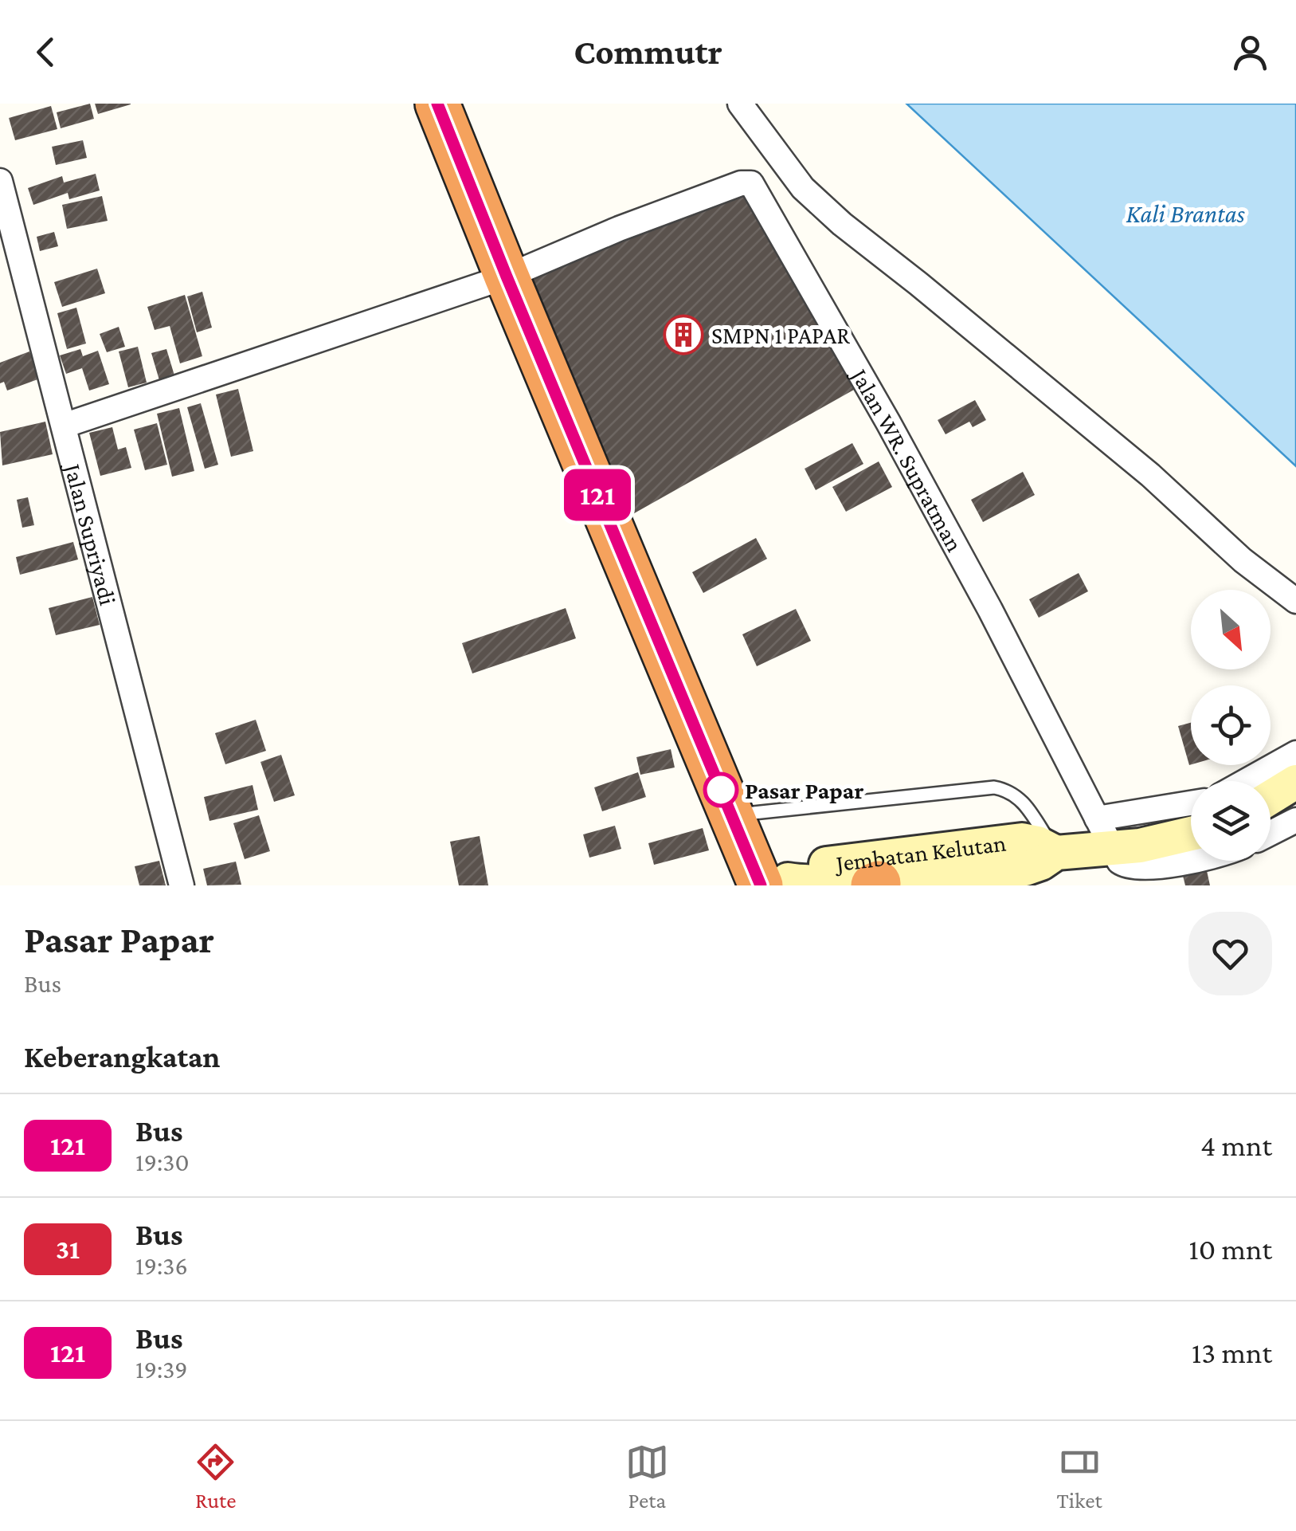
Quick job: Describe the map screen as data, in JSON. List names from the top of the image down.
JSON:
{
  "streets": {
    "main road": ["Jembatan Kelutan"],
    "street": ["Jalan WR. Supratman", "Jalan Supriyadi"]
  },
  "crossings": [
    ["Jalan WR. Supratman", "Jembatan Kelutan"]
  ],
  "water": ["Kali Brantas"],
  "places": {
    "building": ["SMPN 1 PAPAR"],
    "other": ["Pasar Papar"]
  },
  "lines": ["bus line 121"],
  "north": "bottom right",
  "page": {
    "header": "Commutr",
    "on_map": "121",
    "heading": [
      ["Pasar Papar", "Bus"],
      "Keberangkatan"
    ],
    "list": [
      {
        "mark": "121",
        "name": "Bus",
        "note": "19:30",
        "value": "4 mnt"
      },
      {
        "mark": "31",
        "name": "Bus",
        "note": "19:36",
        "value": "10 mnt"
      },
      {
        "mark": "121",
        "name": "Bus",
        "note": "19:39",
        "value": "13 mnt"
      }
    ],
    "tabs": ["Rute", "Peta", "Tiket"]
  }
}
